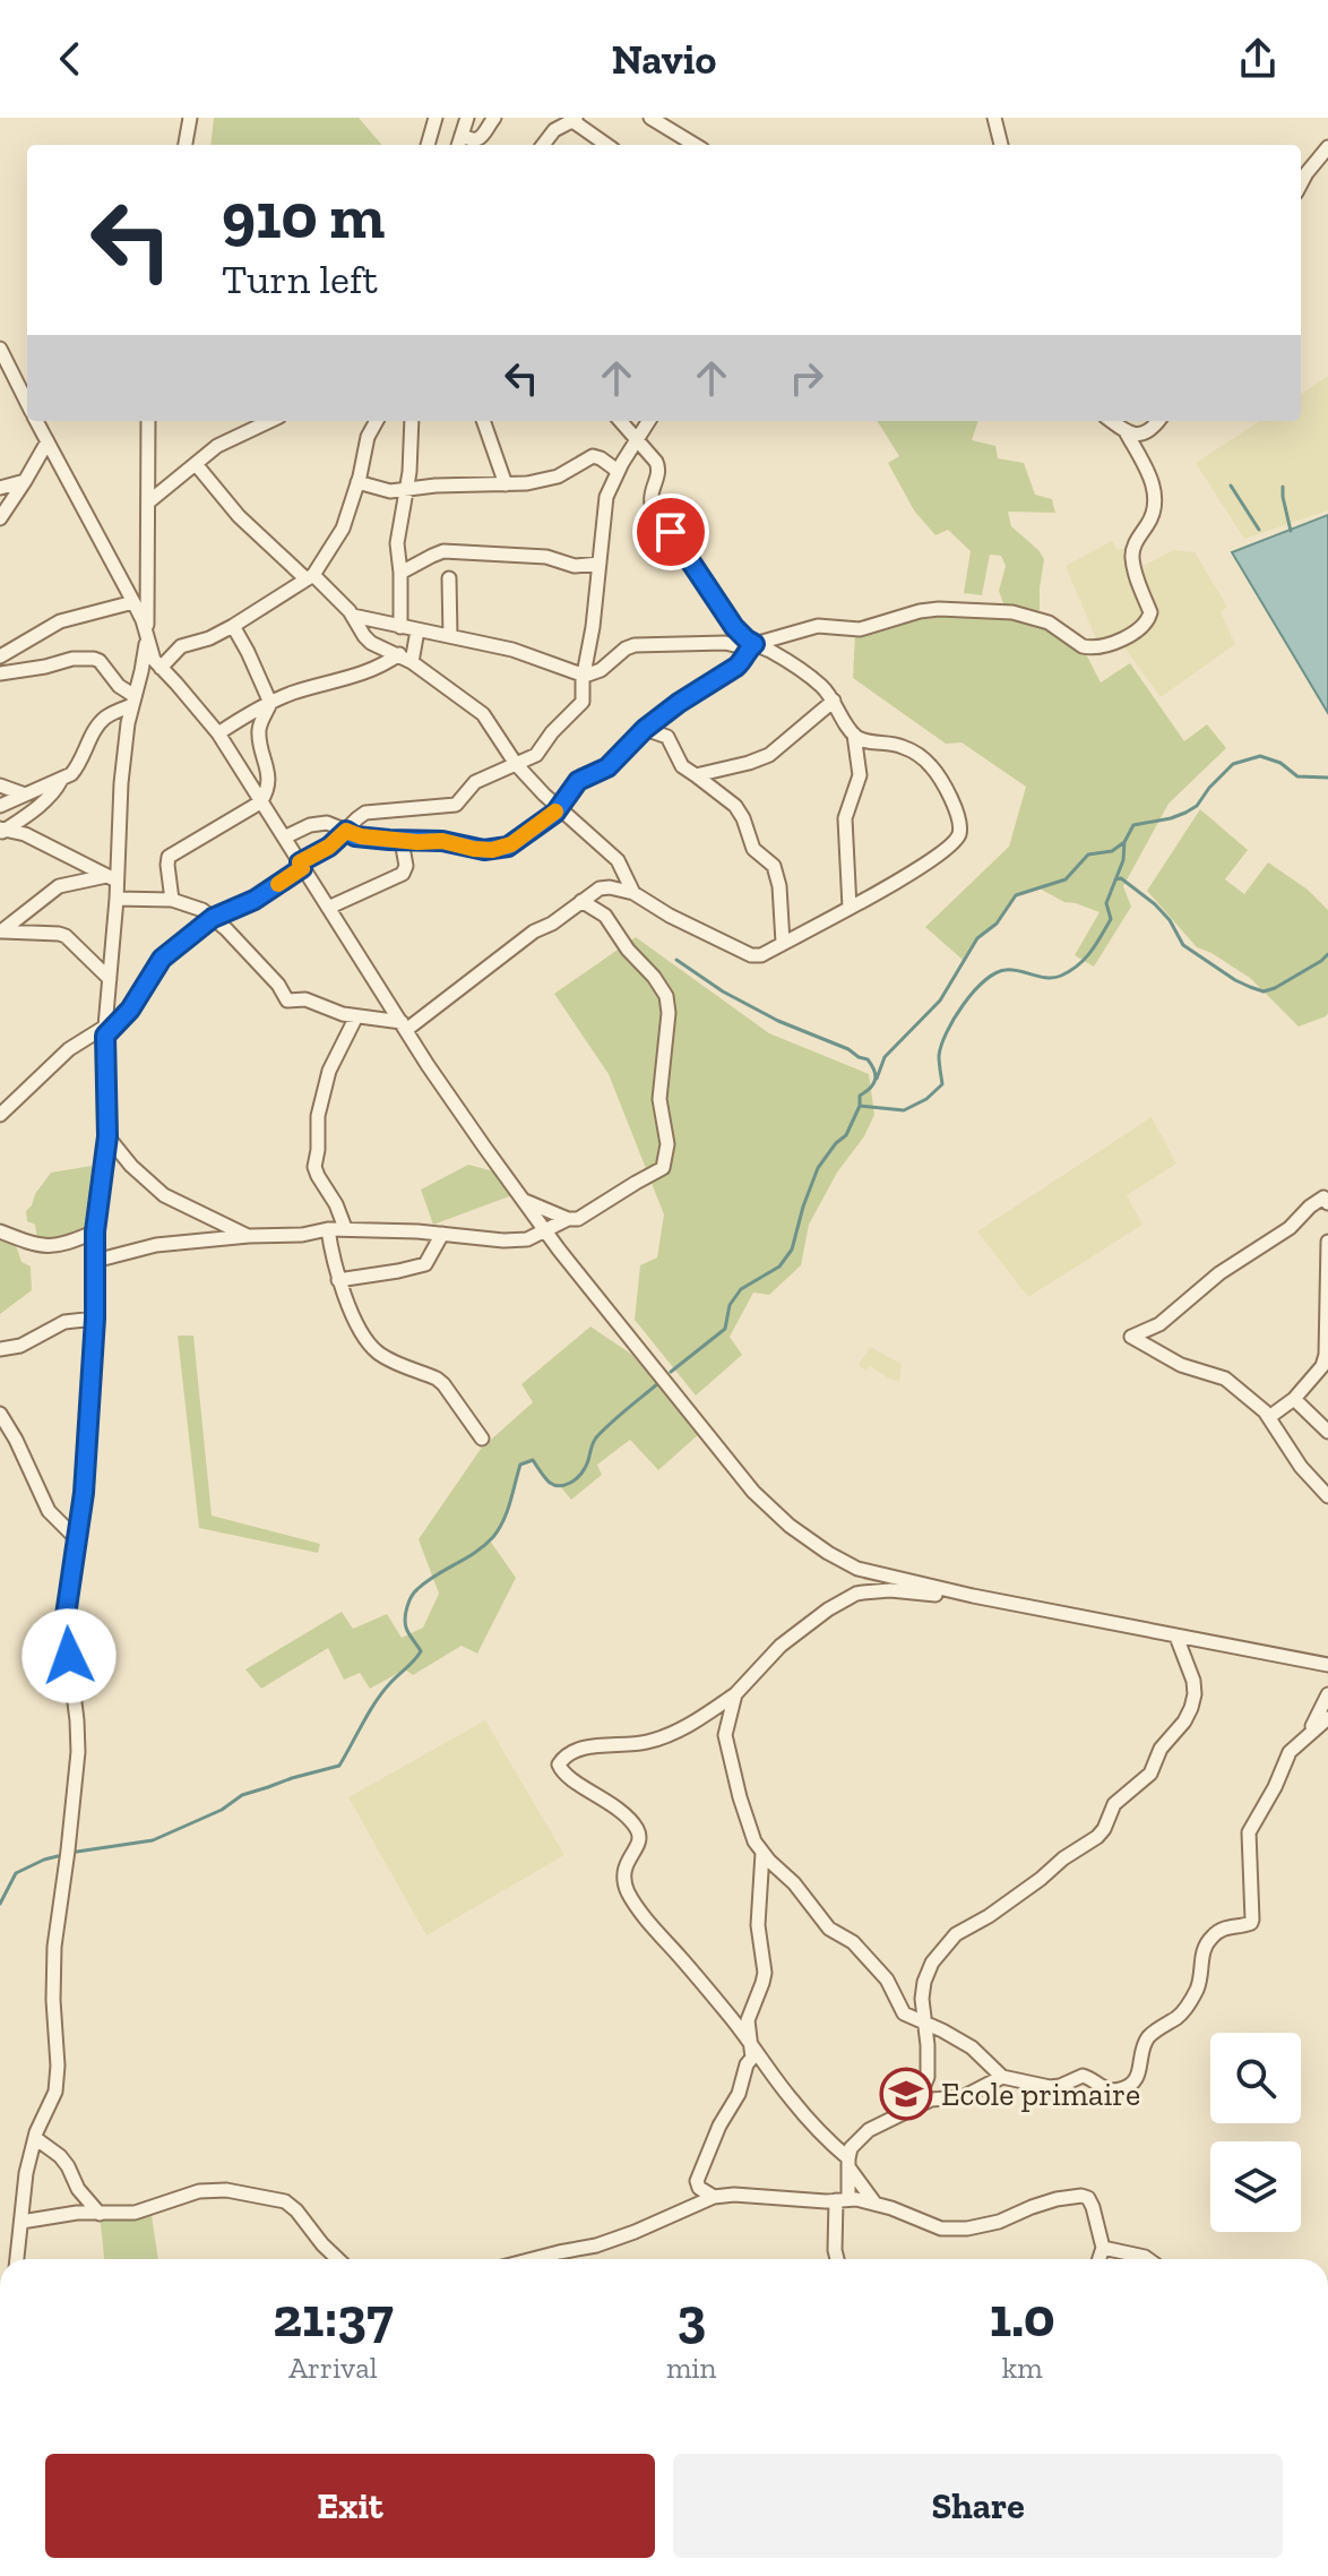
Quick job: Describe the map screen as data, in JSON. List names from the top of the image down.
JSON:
{
  "places": {
    "school or university": ["Ecole primaire"]
  },
  "page": {
    "header": "Navio",
    "turn": ["910 m", "Turn left"],
    "eta": [
      "21:37",
      "Arrival",
      "3",
      "min",
      "1.0",
      "km"
    ],
    "buttons": ["Exit", "Share"]
  }
}
